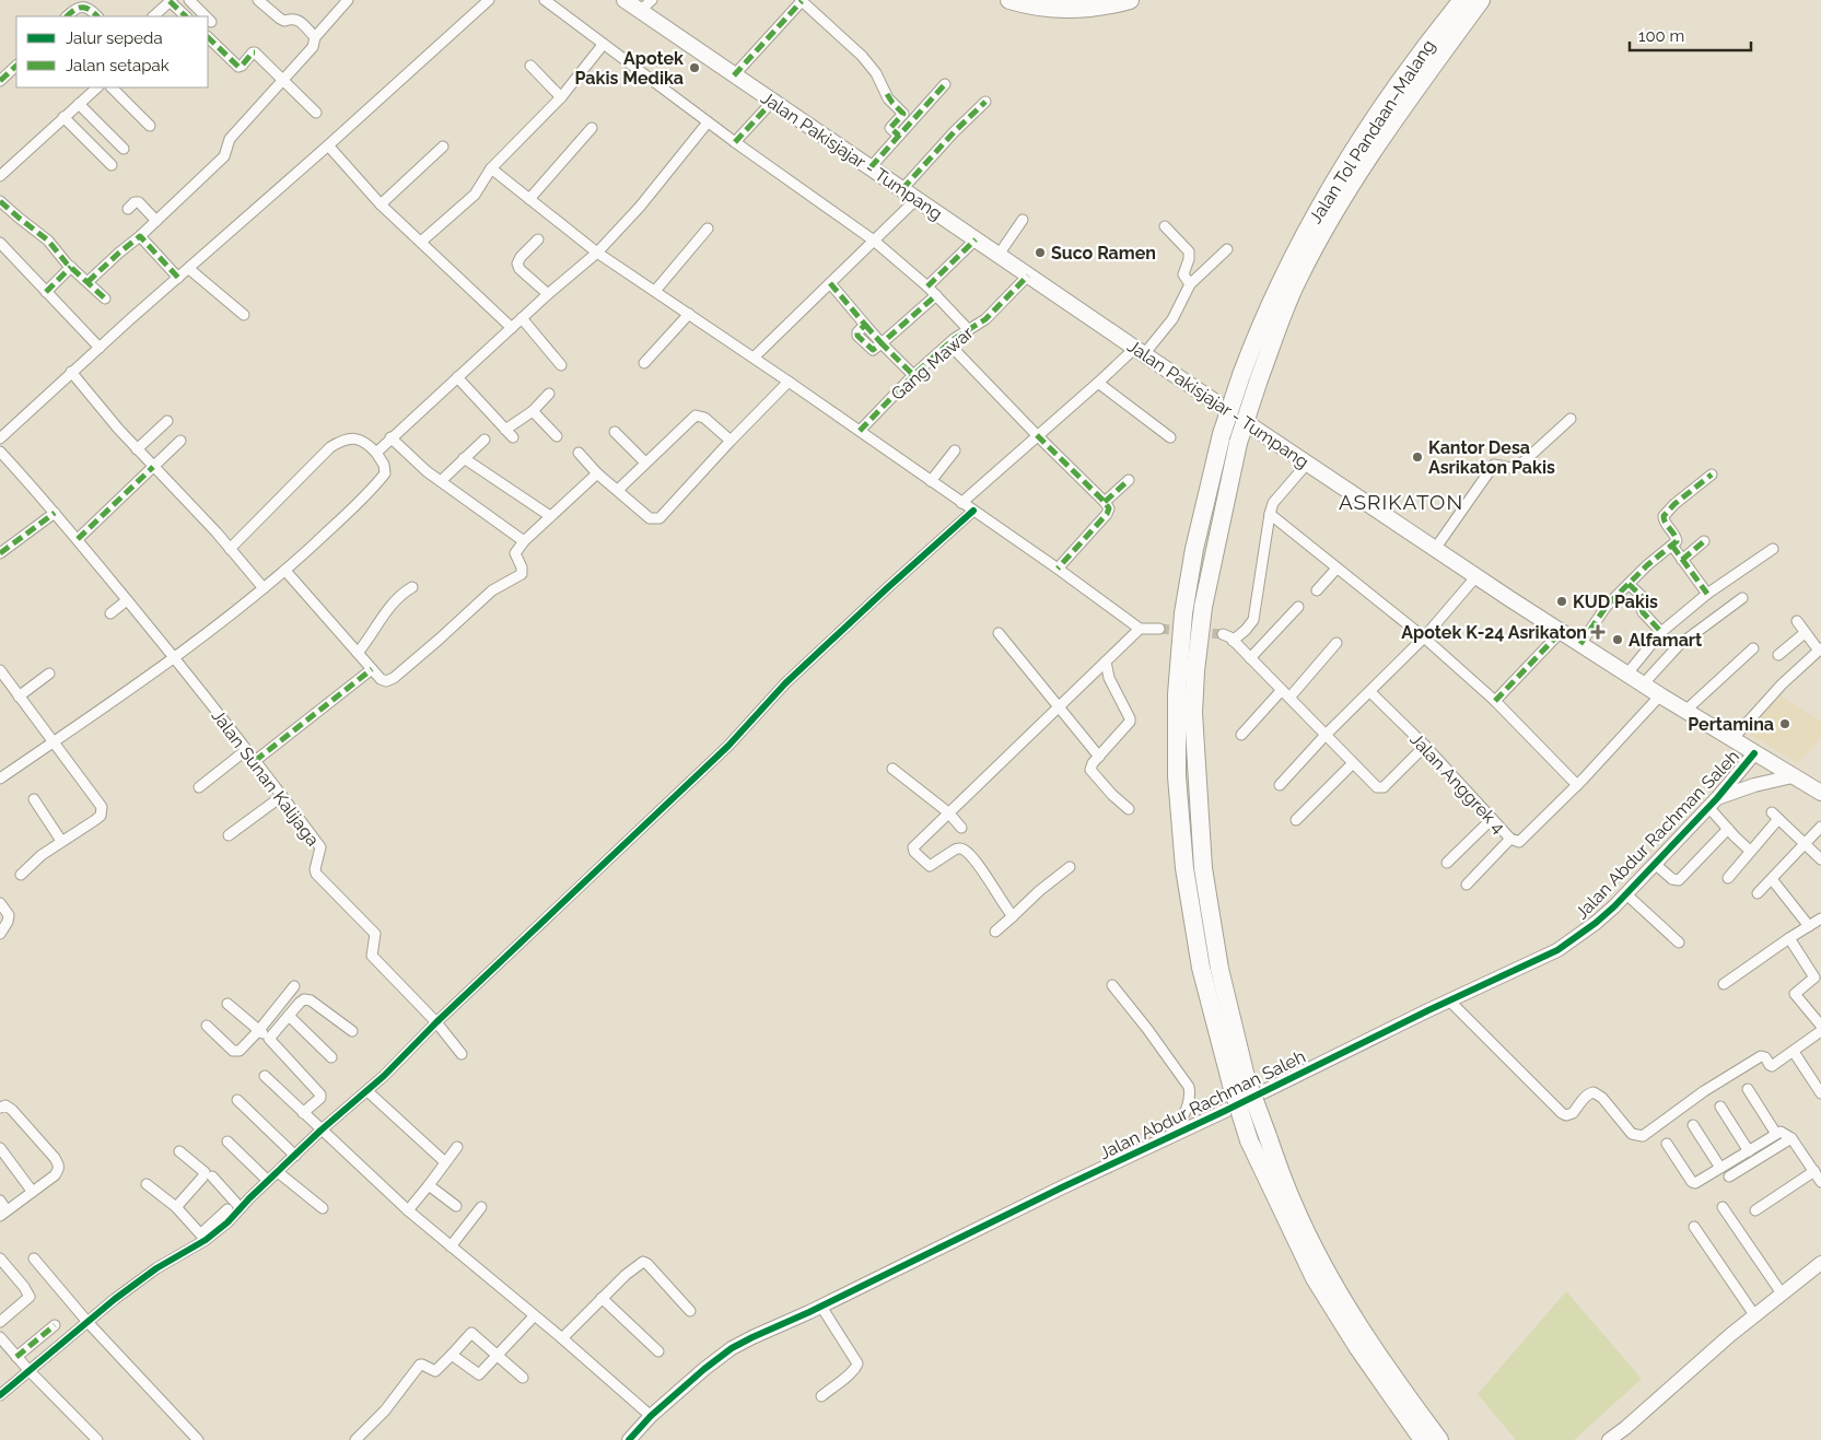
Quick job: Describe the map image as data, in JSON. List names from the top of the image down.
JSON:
{
  "streets": {
    "highway": ["Jalan Tol Pandaan–Malang"],
    "main road": ["Jalan Pakisjajar - Tumpang"],
    "street": [
      "Gang Mawar",
      "Jalan Sunan Kalijaga",
      "Jalan Anggrek 4",
      "Jalan Abdur Rachman Saleh"
    ]
  },
  "crossings": [
    ["Jalan Pakisjajar - Tumpang", "Gang Mawar"],
    ["Jalan Pakisjajar - Tumpang", "Jalan Anggrek 4"],
    ["Jalan Pakisjajar - Tumpang", "Jalan Abdur Rachman Saleh"]
  ],
  "districts": ["ASRIKATON"],
  "places": {
    "other": [
      "Apotek Pakis Medika",
      "Suco Ramen",
      "Kantor Desa Asrikaton Pakis",
      "KUD Pakis",
      "Alfamart",
      "Pertamina"
    ],
    "health": ["Apotek K-24 Asrikaton"]
  },
  "legend": ["Jalur sepeda", "Jalan setapak"],
  "scale_bar": "100 m"
}
